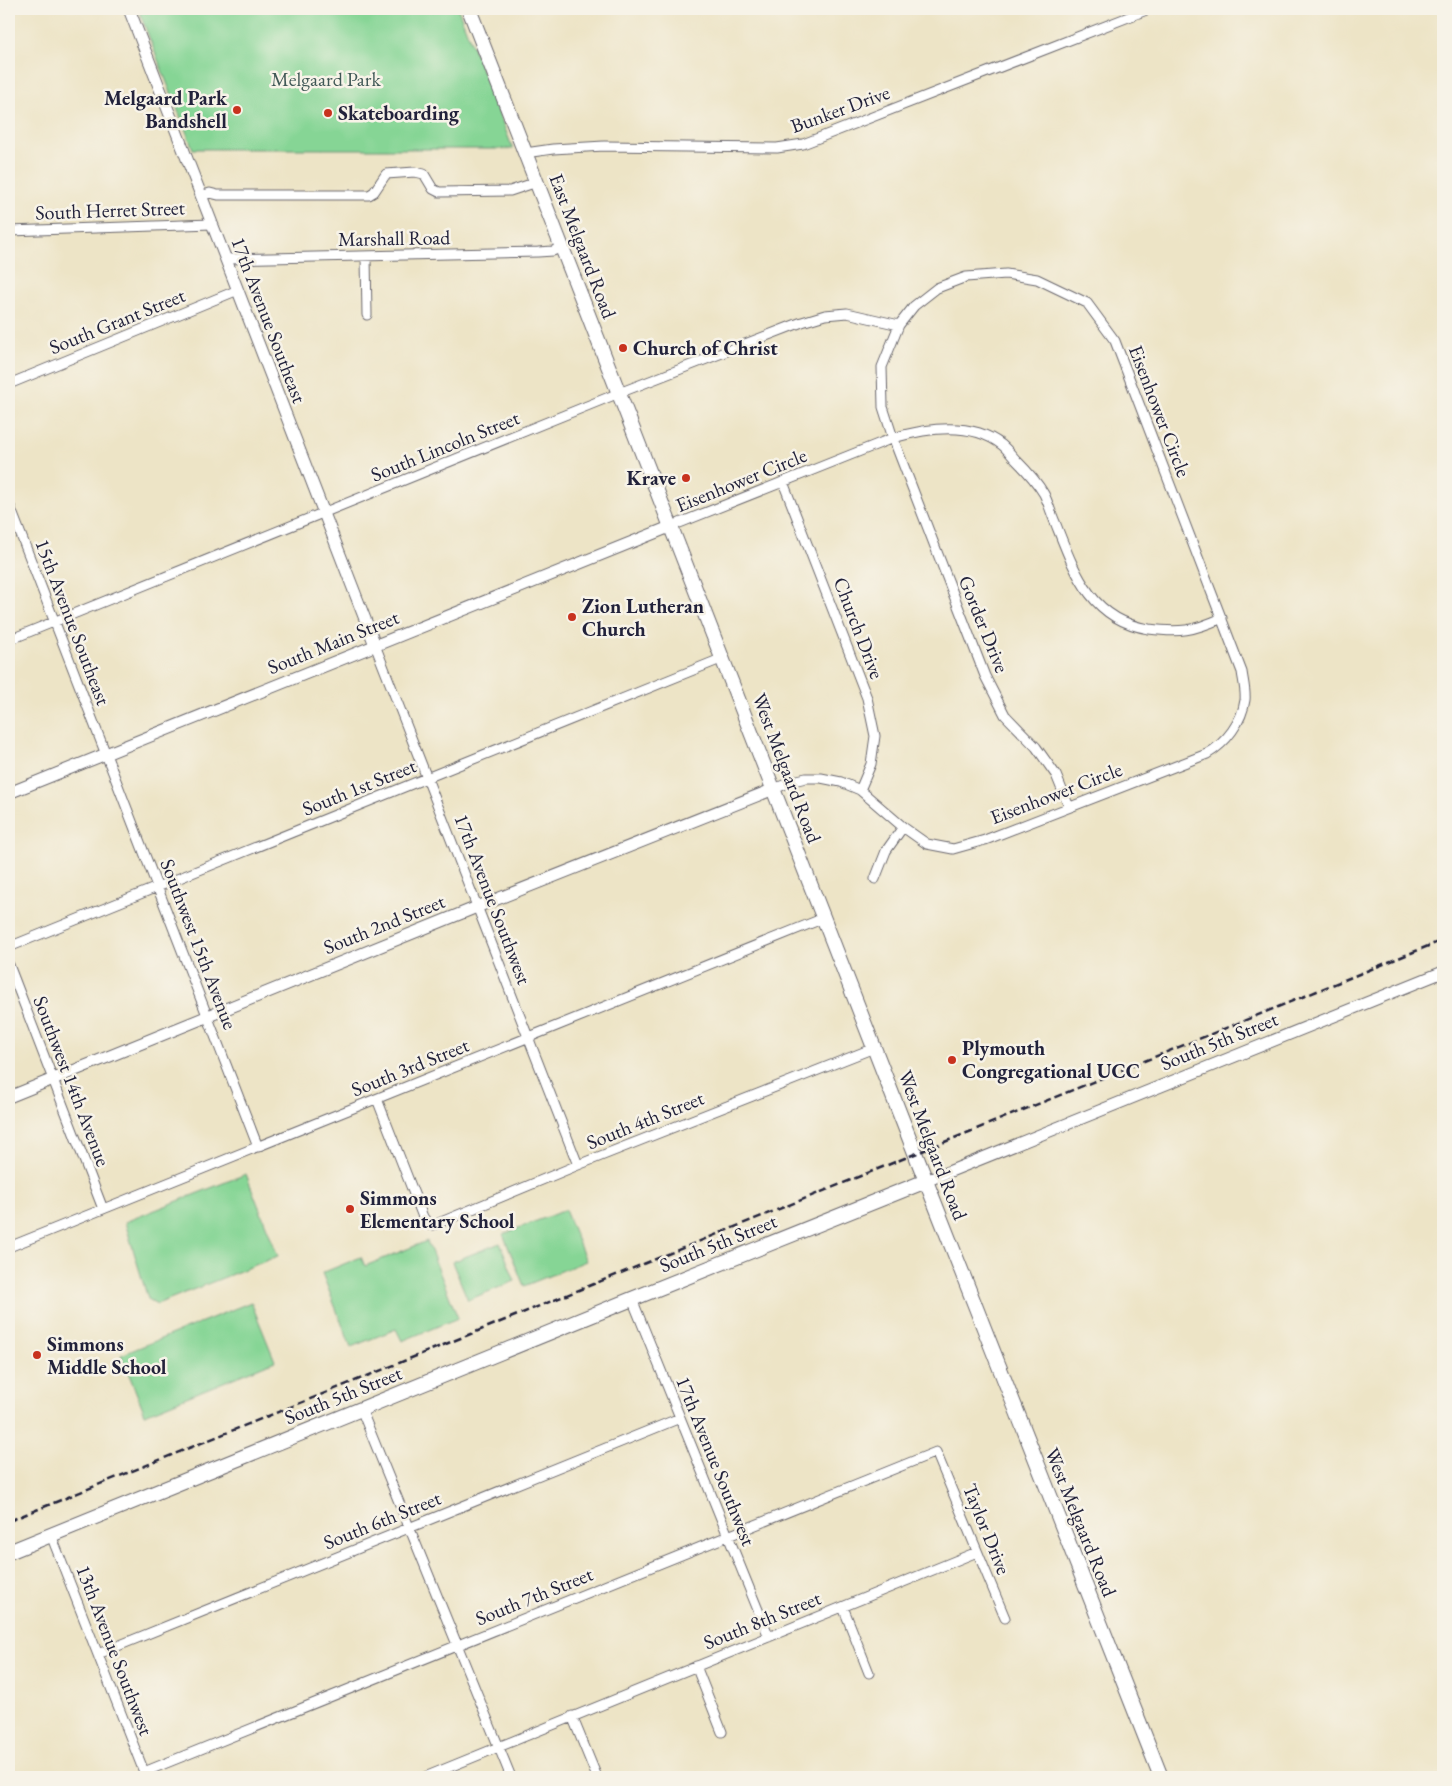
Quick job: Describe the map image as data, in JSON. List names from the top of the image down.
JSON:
{
  "streets": {
    "main road": ["East Melgaard Road", "West Melgaard Road", "South 5th Street"],
    "street": [
      "Bunker Drive",
      "South Herret Street",
      "Marshall Road",
      "17th Avenue Southeast",
      "South Grant Street",
      "Eisenhower Circle",
      "South Lincoln Street",
      "15th Avenue Southeast",
      "Gorder Drive",
      "Church Drive",
      "South Main Street",
      "South 1st Street",
      "17th Avenue Southwest",
      "South 2nd Street",
      "Southwest 15th Avenue",
      "South 3rd Street",
      "Southwest 14th Avenue",
      "South 4th Street",
      "South 6th Street",
      "Taylor Drive",
      "South 7th Street",
      "South 8th Street",
      "13th Avenue Southwest"
    ]
  },
  "crossings": [
    ["Bunker Drive", "East Melgaard Road"],
    ["South Herret Street", "17th Avenue Southeast"],
    ["Marshall Road", "East Melgaard Road"],
    ["Marshall Road", "17th Avenue Southeast"],
    ["East Melgaard Road", "Eisenhower Circle"],
    ["East Melgaard Road", "South Lincoln Street"],
    ["East Melgaard Road", "South Main Street"],
    ["East Melgaard Road", "West Melgaard Road"],
    ["17th Avenue Southeast", "South Grant Street"],
    ["17th Avenue Southeast", "South Lincoln Street"],
    ["17th Avenue Southeast", "South Main Street"],
    ["17th Avenue Southeast", "17th Avenue Southwest"],
    ["Eisenhower Circle", "South Lincoln Street"],
    ["Eisenhower Circle", "Gorder Drive"],
    ["Eisenhower Circle", "Church Drive"],
    ["Eisenhower Circle", "South Main Street"],
    ["Eisenhower Circle", "West Melgaard Road"],
    ["Eisenhower Circle", "South 2nd Street"],
    ["South Lincoln Street", "15th Avenue Southeast"],
    ["15th Avenue Southeast", "South Main Street"],
    ["15th Avenue Southeast", "Southwest 15th Avenue"],
    ["South Main Street", "West Melgaard Road"],
    ["South Main Street", "17th Avenue Southwest"],
    ["South Main Street", "Southwest 15th Avenue"],
    ["West Melgaard Road", "South 1st Street"],
    ["West Melgaard Road", "South 2nd Street"],
    ["West Melgaard Road", "South 5th Street"],
    ["West Melgaard Road", "South 3rd Street"],
    ["West Melgaard Road", "South 4th Street"],
    ["South 1st Street", "17th Avenue Southwest"],
    ["South 1st Street", "Southwest 15th Avenue"],
    ["17th Avenue Southwest", "South 2nd Street"],
    ["17th Avenue Southwest", "South 5th Street"],
    ["17th Avenue Southwest", "South 3rd Street"],
    ["17th Avenue Southwest", "South 4th Street"],
    ["17th Avenue Southwest", "South 6th Street"],
    ["17th Avenue Southwest", "South 7th Street"],
    ["17th Avenue Southwest", "South 8th Street"],
    ["South 2nd Street", "Southwest 15th Avenue"],
    ["South 2nd Street", "Southwest 14th Avenue"],
    ["Southwest 15th Avenue", "South 3rd Street"],
    ["South 5th Street", "13th Avenue Southwest"],
    ["South 3rd Street", "Southwest 14th Avenue"],
    ["South 3rd Street", "South 4th Street"],
    ["South 6th Street", "13th Avenue Southwest"],
    ["Taylor Drive", "South 7th Street"],
    ["Taylor Drive", "South 8th Street"],
    ["South 7th Street", "13th Avenue Southwest"]
  ],
  "parks": ["Melgaard Park"],
  "places": [
    "Melgaard Park Bandshell",
    "Skateboarding",
    "Church of Christ",
    "Krave",
    "Zion Lutheran Church",
    "Plymouth Congregational UCC",
    "Simmons Elementary School",
    "Simmons Middle School"
  ]
}
